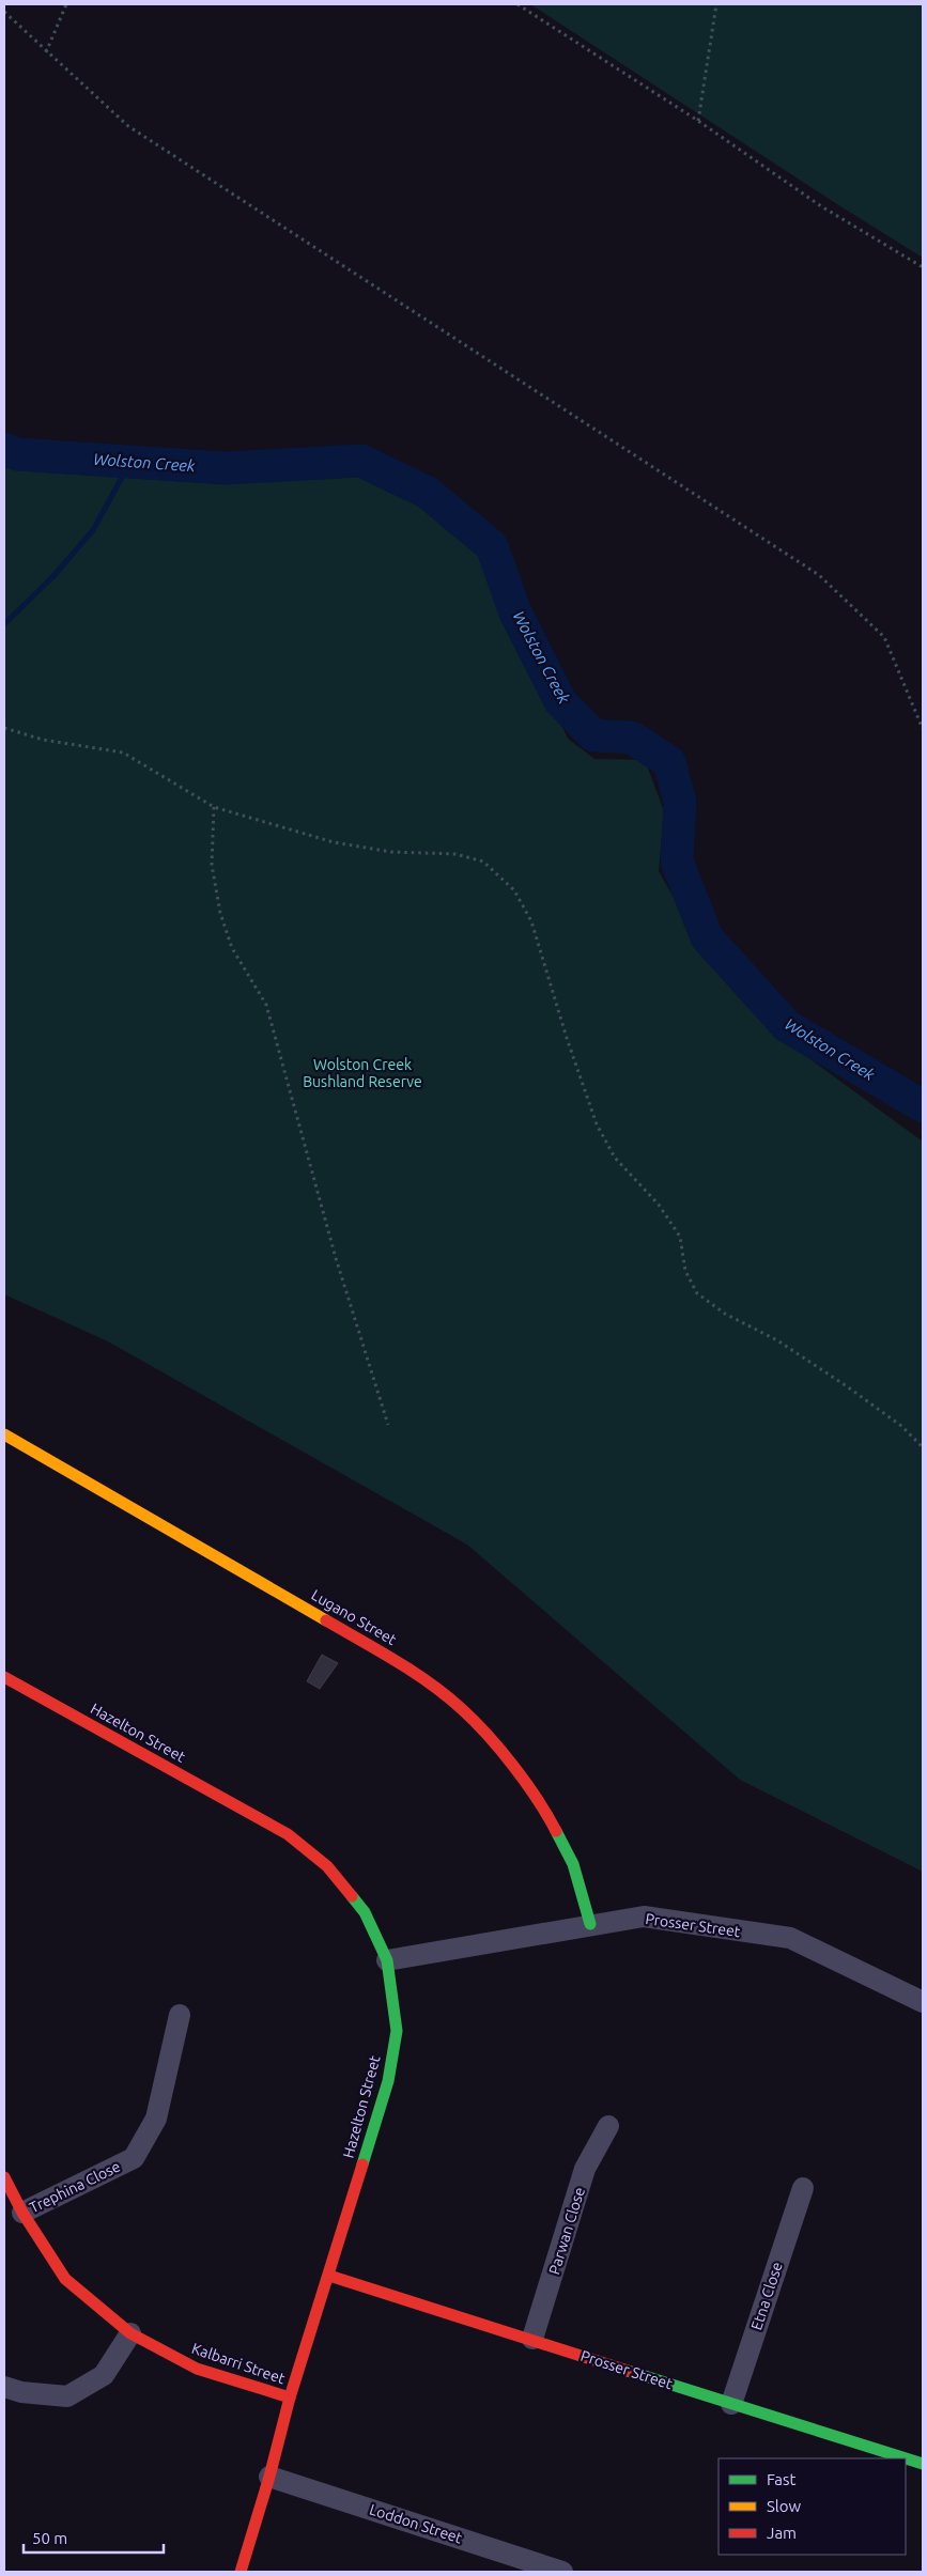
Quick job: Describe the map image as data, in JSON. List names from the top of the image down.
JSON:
{
  "streets": {
    "street": [
      "Lugano Street",
      "Hazelton Street",
      "Prosser Street",
      "Trephina Close",
      "Parwan Close",
      "Etna Close",
      "Kalbarri Street",
      "Loddon Street"
    ]
  },
  "crossings": [
    ["Lugano Street", "Prosser Street"],
    ["Hazelton Street", "Prosser Street"],
    ["Hazelton Street", "Kalbarri Street"],
    ["Hazelton Street", "Loddon Street"],
    ["Prosser Street", "Parwan Close"],
    ["Prosser Street", "Etna Close"],
    ["Trephina Close", "Kalbarri Street"]
  ],
  "water": ["Wolston Creek"],
  "parks": ["Wolston Creek Bushland Reserve"],
  "legend": ["Fast", "Slow", "Jam"],
  "scale_bar": "50 m"
}
